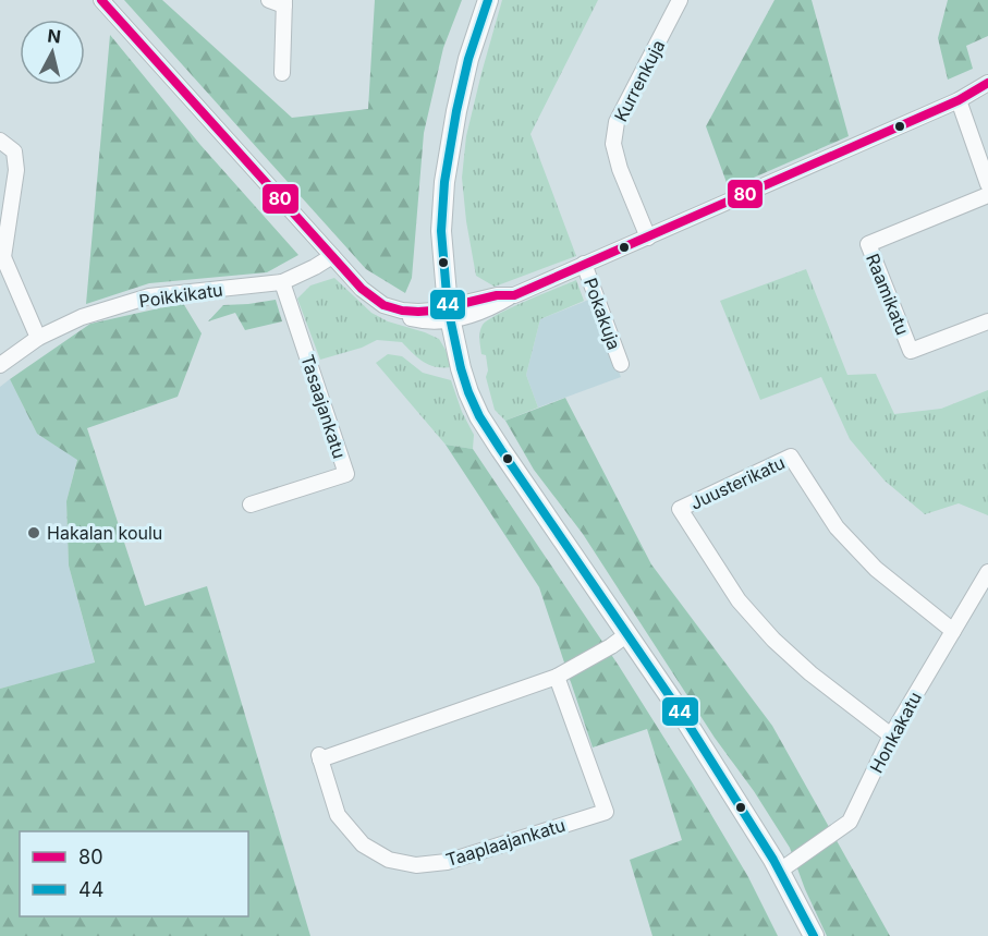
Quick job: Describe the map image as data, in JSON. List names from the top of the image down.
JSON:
{
  "streets": {
    "street": [
      "Kurrenkuja",
      "Raamikatu",
      "Poikkikatu",
      "Pokakuja",
      "Tasaajankatu",
      "Juusterikatu",
      "Honkakatu",
      "Taaplaajankatu"
    ]
  },
  "crossings": [
    ["Poikkikatu", "Tasaajankatu"],
    ["Juusterikatu", "Honkakatu"]
  ],
  "places": ["Hakalan koulu"],
  "lines": ["transit line 80", "transit line 44"],
  "legend": ["80", "44"],
  "north": "top"
}
